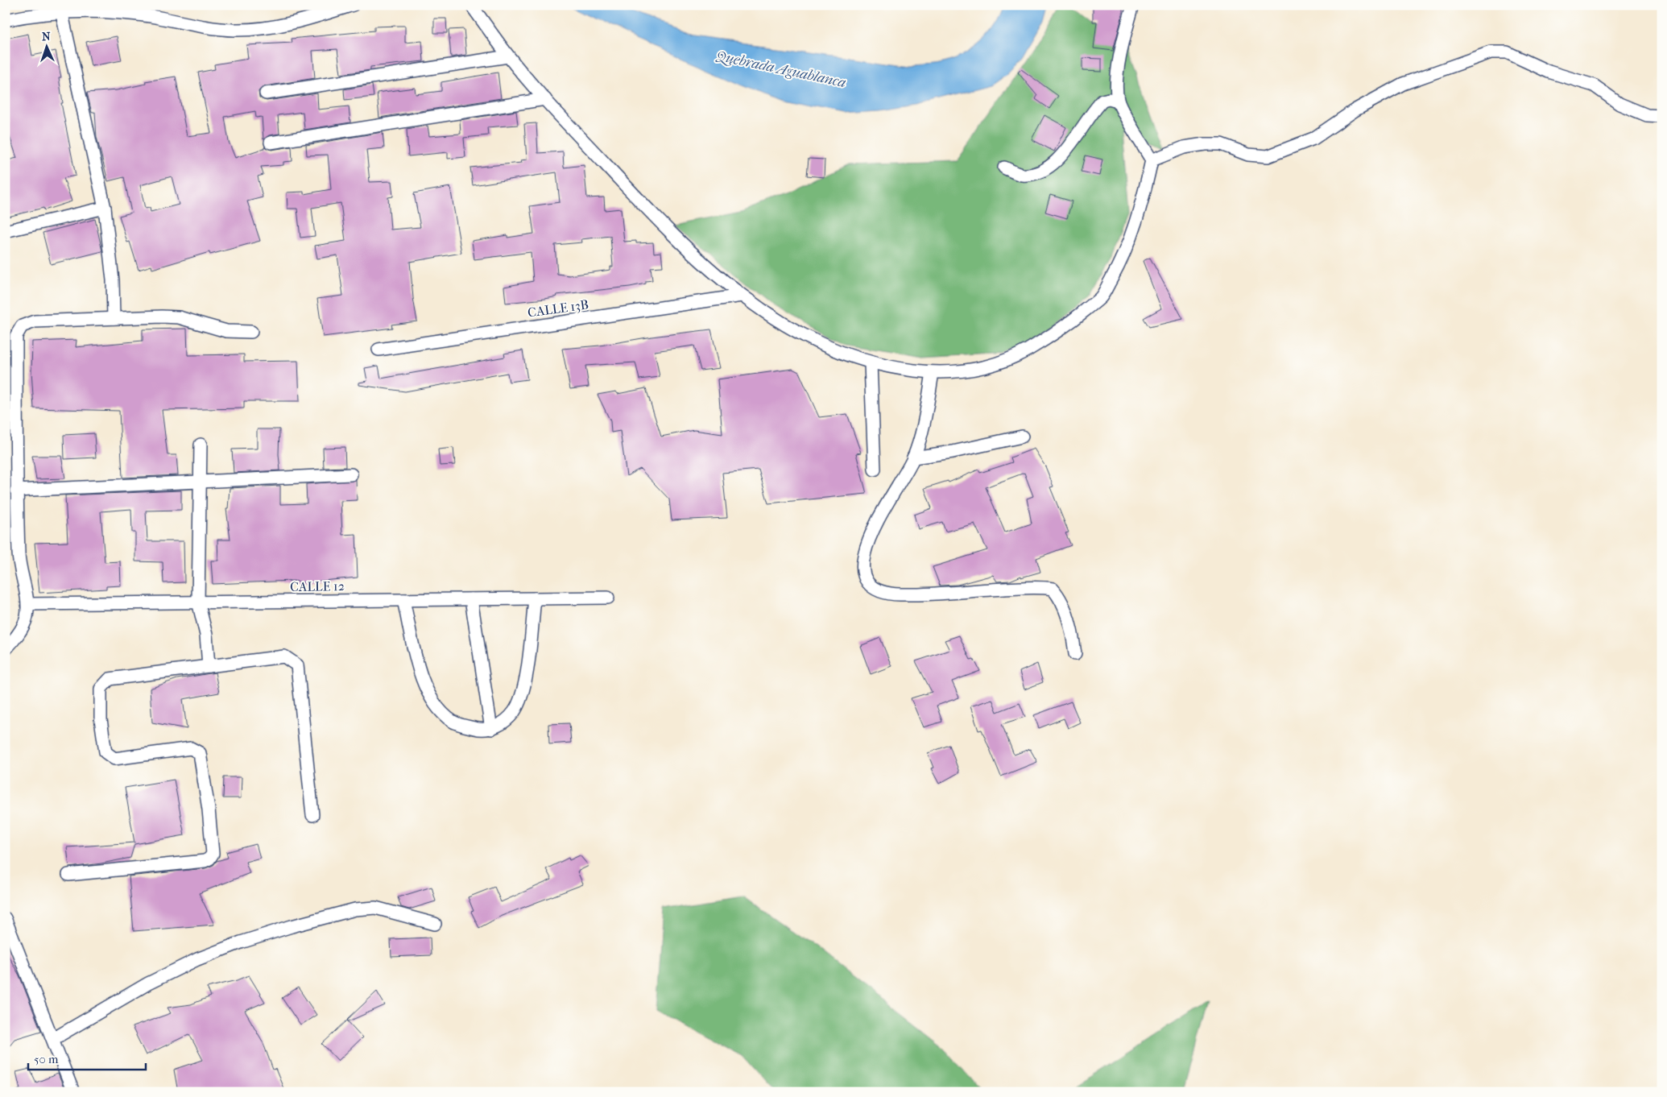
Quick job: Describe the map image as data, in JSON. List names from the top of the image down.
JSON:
{
  "streets": {
    "street": ["CALLE 13B", "CALLE 12"]
  },
  "water": ["Quebrada Aguablanca"],
  "scale_bar": "50 m",
  "north": "top"
}
